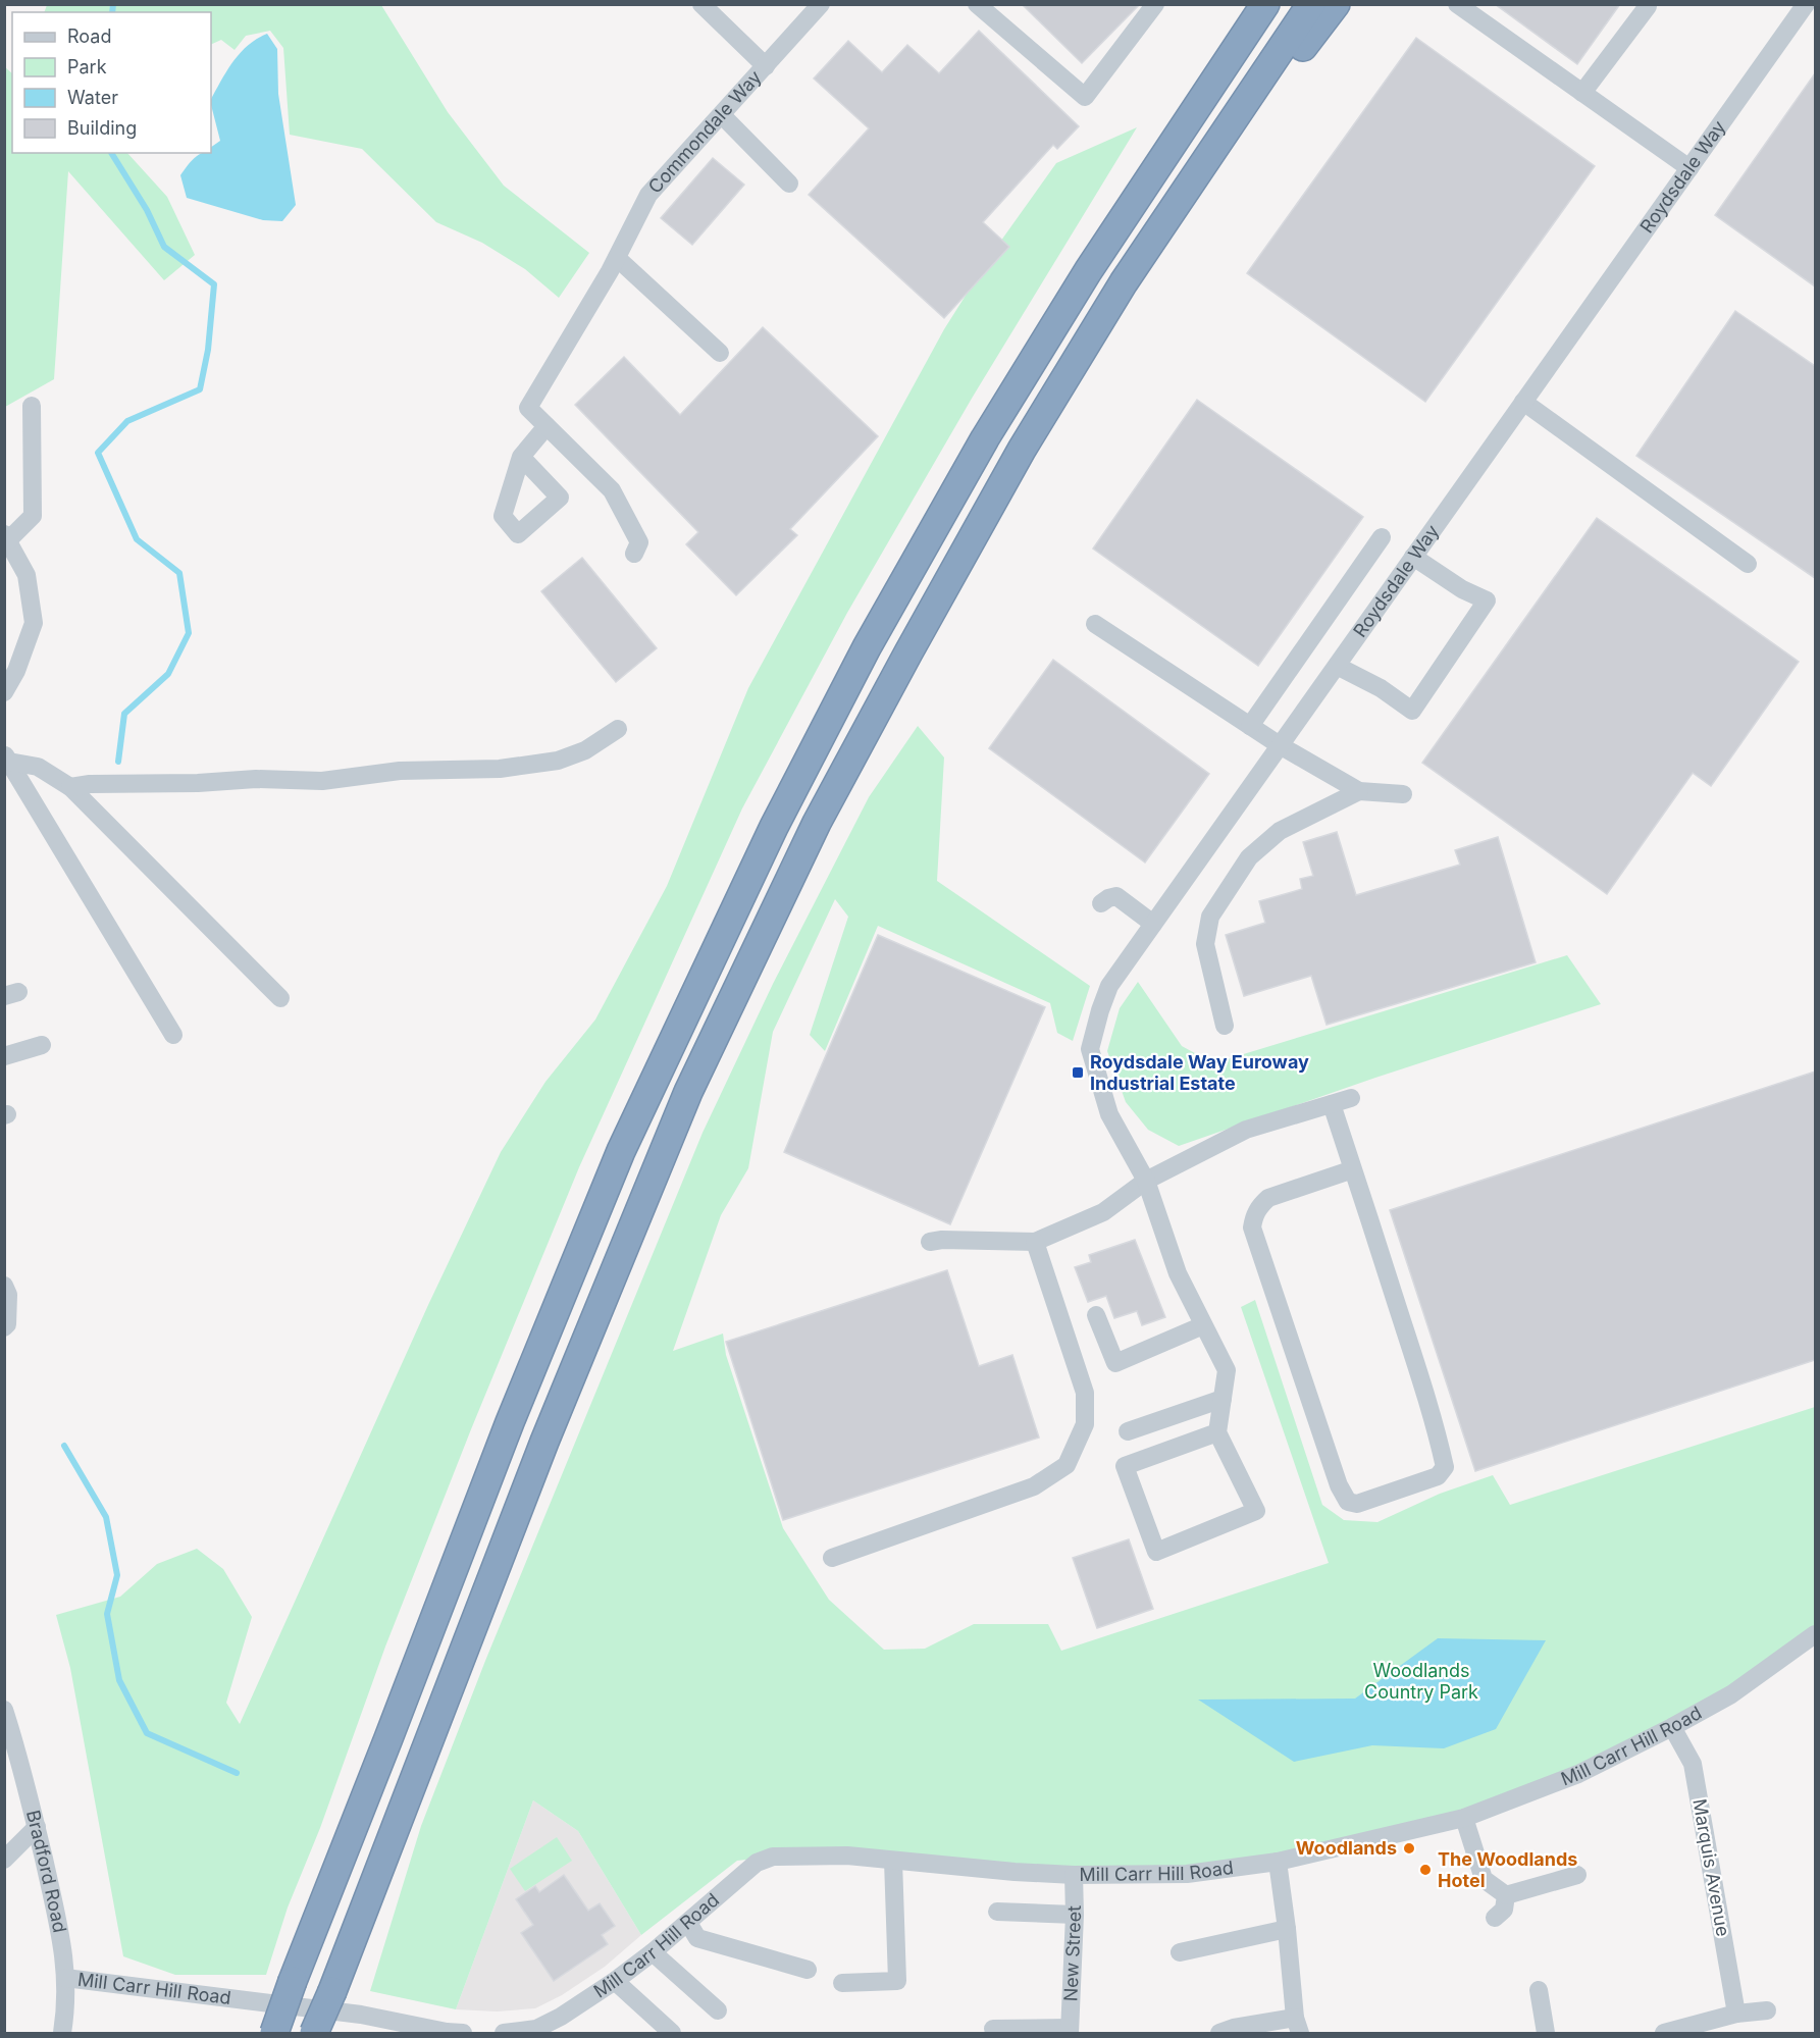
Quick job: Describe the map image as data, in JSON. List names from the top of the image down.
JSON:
{
  "streets": {
    "street": [
      "Commondale Way",
      "Roydsdale Way",
      "Mill Carr Hill Road",
      "Marquis Avenue",
      "Bradford Road",
      "New Street"
    ]
  },
  "crossings": [
    ["Mill Carr Hill Road", "Marquis Avenue"],
    ["Mill Carr Hill Road", "Bradford Road"],
    ["Mill Carr Hill Road", "New Street"]
  ],
  "parks": ["Woodlands Country Park"],
  "places": {
    "transit": ["Roydsdale Way Euroway Industrial Estate"],
    "other": ["Woodlands", "The Woodlands Hotel"]
  },
  "legend": [
    "Road",
    "Park",
    "Water",
    "Building"
  ]
}
